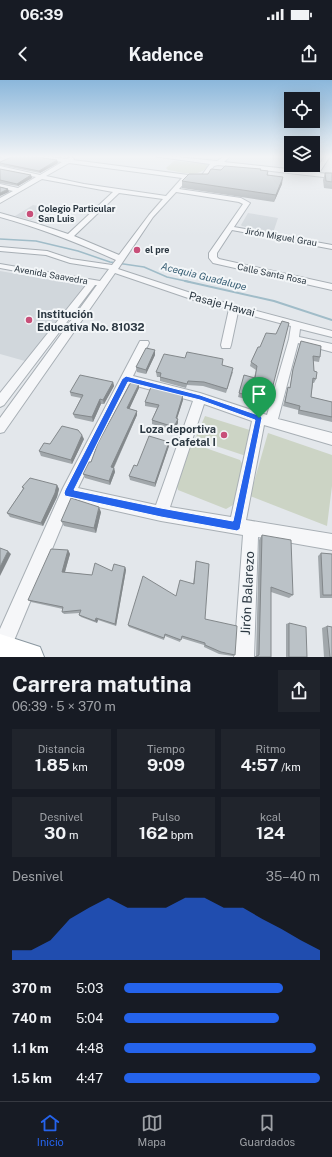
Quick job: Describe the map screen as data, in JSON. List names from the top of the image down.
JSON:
{
  "streets": {
    "street": [
      "Jirón Miguel Grau",
      "Calle Santa Rosa",
      "Avenida Saavedra",
      "Pasaje Hawai",
      "Jirón Balarezo"
    ]
  },
  "crossings": [
    ["Jirón Miguel Grau", "Calle Santa Rosa"],
    ["Pasaje Hawai", "Jirón Balarezo"]
  ],
  "water": ["Acequia Guadalupe"],
  "places": [
    "Colegio Particular San Luis",
    "el pre",
    "Institución Educativa No. 81032",
    "Loza deportiva - Cafetal I"
  ],
  "page": {
    "status": "06:39",
    "header": "Kadence",
    "heading": ["Carrera matutina", "06:39 · 5 × 370 m"],
    "stats": [
      ["Distancia", "1.85 km"],
      ["Tiempo", "9:09"],
      ["Ritmo", "4:57 /km"],
      ["Desnivel", "30 m"],
      ["Pulso", "162 bpm"],
      ["kcal", "124"]
    ],
    "chart": ["Desnivel", "35–40 m"],
    "list": [
      {
        "name": "370 m",
        "note": "5:03"
      },
      {
        "name": "740 m",
        "note": "5:04"
      },
      {
        "name": "1.1 km",
        "note": "4:48"
      },
      {
        "name": "1.5 km",
        "note": "4:47"
      }
    ],
    "tabs": ["Inicio", "Mapa", "Guardados"]
  }
}
